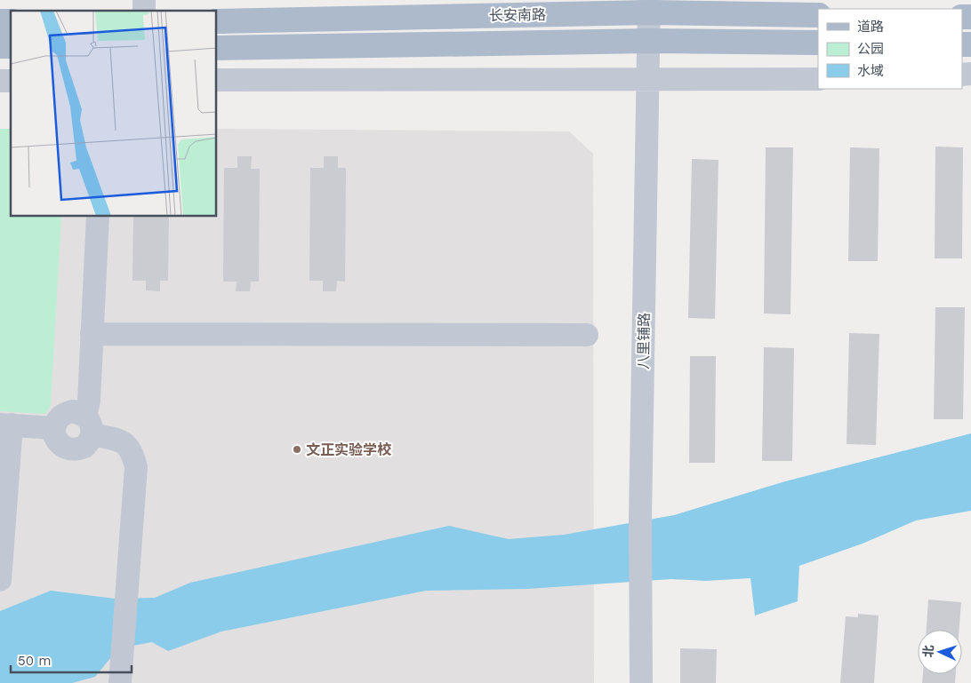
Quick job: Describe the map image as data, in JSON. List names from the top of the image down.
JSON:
{
  "streets": {
    "main road": ["长安南路"],
    "street": ["八里铺路"]
  },
  "crossings": [
    ["长安南路", "八里铺路"]
  ],
  "places": ["文正实验学校"],
  "legend": ["道路", "公园", "水域"],
  "scale_bar": "50 m",
  "north": "left"
}
